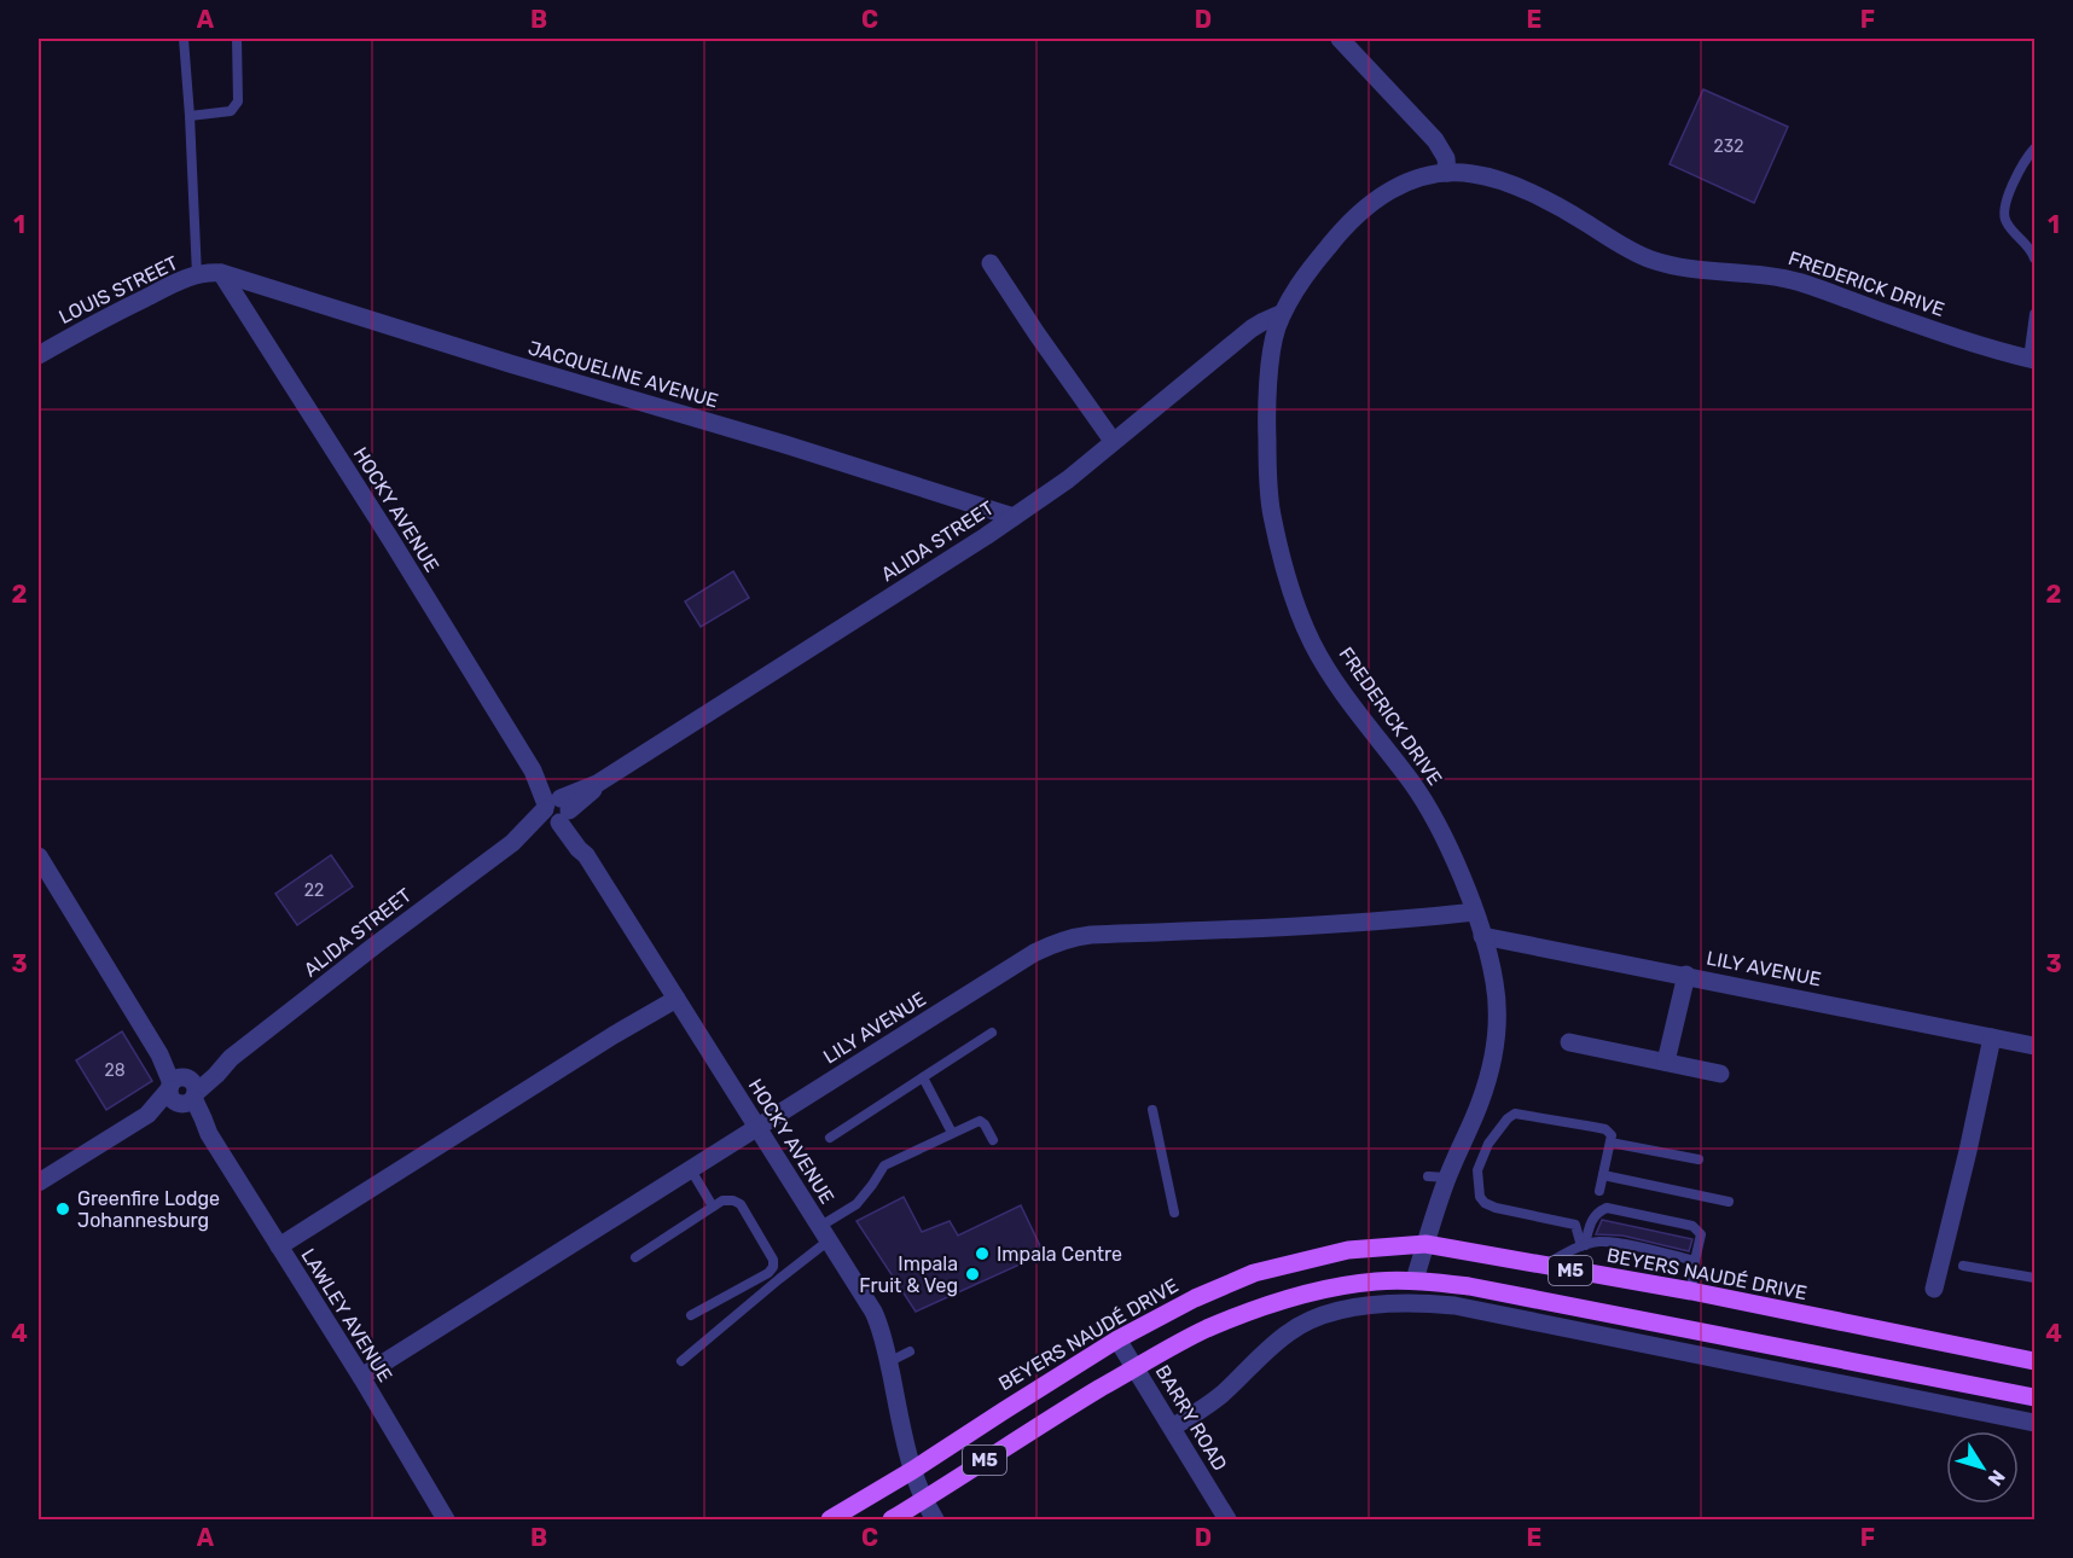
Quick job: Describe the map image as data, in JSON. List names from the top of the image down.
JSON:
{
  "streets": {
    "main road": ["M5", "BEYERS NAUDÉ DRIVE"],
    "street": [
      "FREDERICK DRIVE",
      "LOUIS STREET",
      "JACQUELINE AVENUE",
      "HOCKY AVENUE",
      "ALIDA STREET",
      "LILY AVENUE",
      "LAWLEY AVENUE",
      "BARRY ROAD"
    ]
  },
  "crossings": [
    ["FREDERICK DRIVE", "ALIDA STREET"],
    ["FREDERICK DRIVE", "LILY AVENUE"],
    ["FREDERICK DRIVE", "M5"],
    ["FREDERICK DRIVE", "BEYERS NAUDÉ DRIVE"],
    ["LOUIS STREET", "JACQUELINE AVENUE"],
    ["LOUIS STREET", "HOCKY AVENUE"],
    ["JACQUELINE AVENUE", "HOCKY AVENUE"],
    ["JACQUELINE AVENUE", "ALIDA STREET"],
    ["HOCKY AVENUE", "ALIDA STREET"],
    ["HOCKY AVENUE", "LILY AVENUE"],
    ["HOCKY AVENUE", "M5"],
    ["HOCKY AVENUE", "BEYERS NAUDÉ DRIVE"],
    ["ALIDA STREET", "LAWLEY AVENUE"],
    ["LILY AVENUE", "LAWLEY AVENUE"],
    ["M5", "BARRY ROAD"],
    ["BEYERS NAUDÉ DRIVE", "BARRY ROAD"]
  ],
  "places": ["Greenfire Lodge Johannesburg", "Impala Centre", "Impala Fruit & Veg"],
  "house_numbers": ["232", "22", "28"],
  "north": "bottom right",
  "grid": {
    "columns": [
      "A",
      "B",
      "C",
      "D",
      "E",
      "F"
    ],
    "rows": [
      "1",
      "2",
      "3",
      "4"
    ]
  }
}
